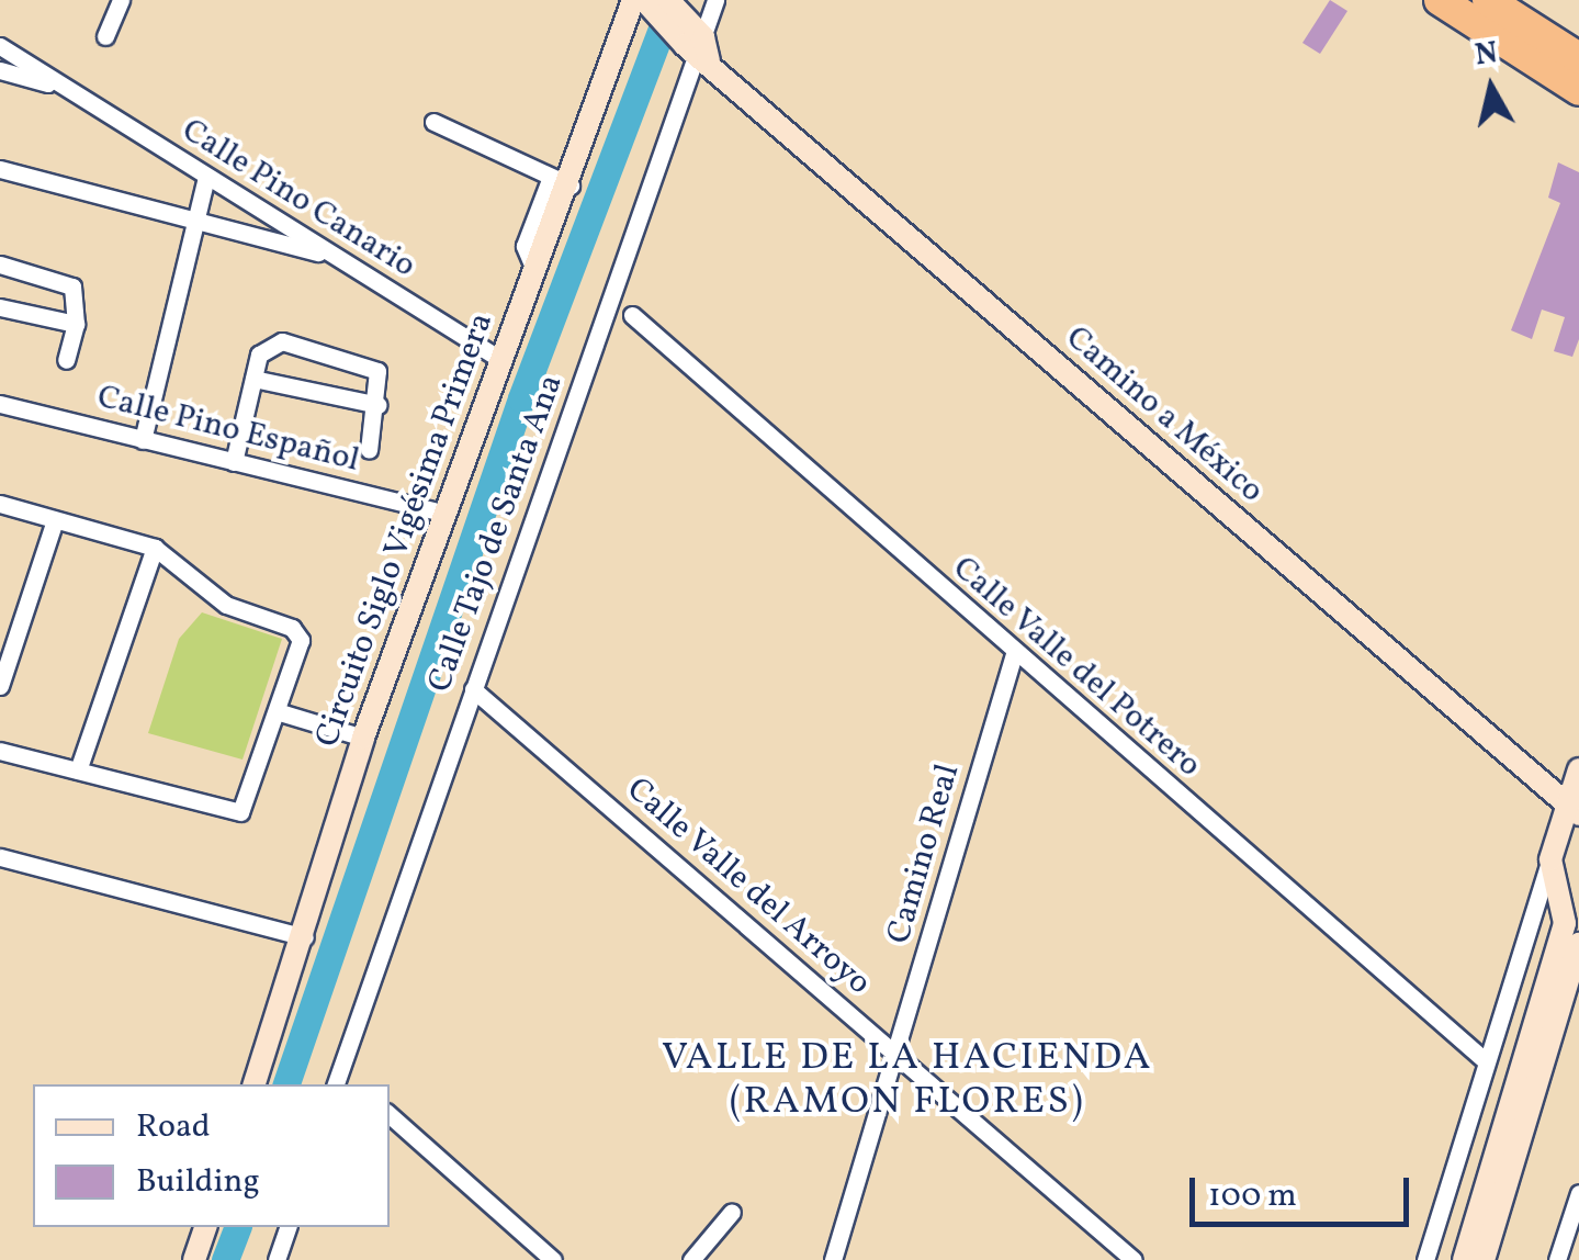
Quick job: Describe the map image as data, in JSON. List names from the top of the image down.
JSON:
{
  "streets": {
    "street": [
      "Calle Pino Canario",
      "Camino a México",
      "Calle Pino Español",
      "Circuito Siglo Vigésima Primera",
      "Calle Tajo de Santa Ana",
      "Calle Valle del Potrero",
      "Camino Real",
      "Calle Valle del Arroyo"
    ]
  },
  "crossings": [
    ["Calle Pino Canario", "Circuito Siglo Vigésima Primera"],
    ["Camino a México", "Circuito Siglo Vigésima Primera"],
    ["Camino a México", "Calle Tajo de Santa Ana"],
    ["Calle Pino Español", "Circuito Siglo Vigésima Primera"],
    ["Calle Tajo de Santa Ana", "Calle Valle del Arroyo"],
    ["Calle Valle del Potrero", "Camino Real"],
    ["Camino Real", "Calle Valle del Arroyo"]
  ],
  "districts": ["VALLE DE LA HACIENDA (RAMON FLORES)"],
  "legend": ["Road", "Building"],
  "scale_bar": "100 m",
  "north": "top"
}
